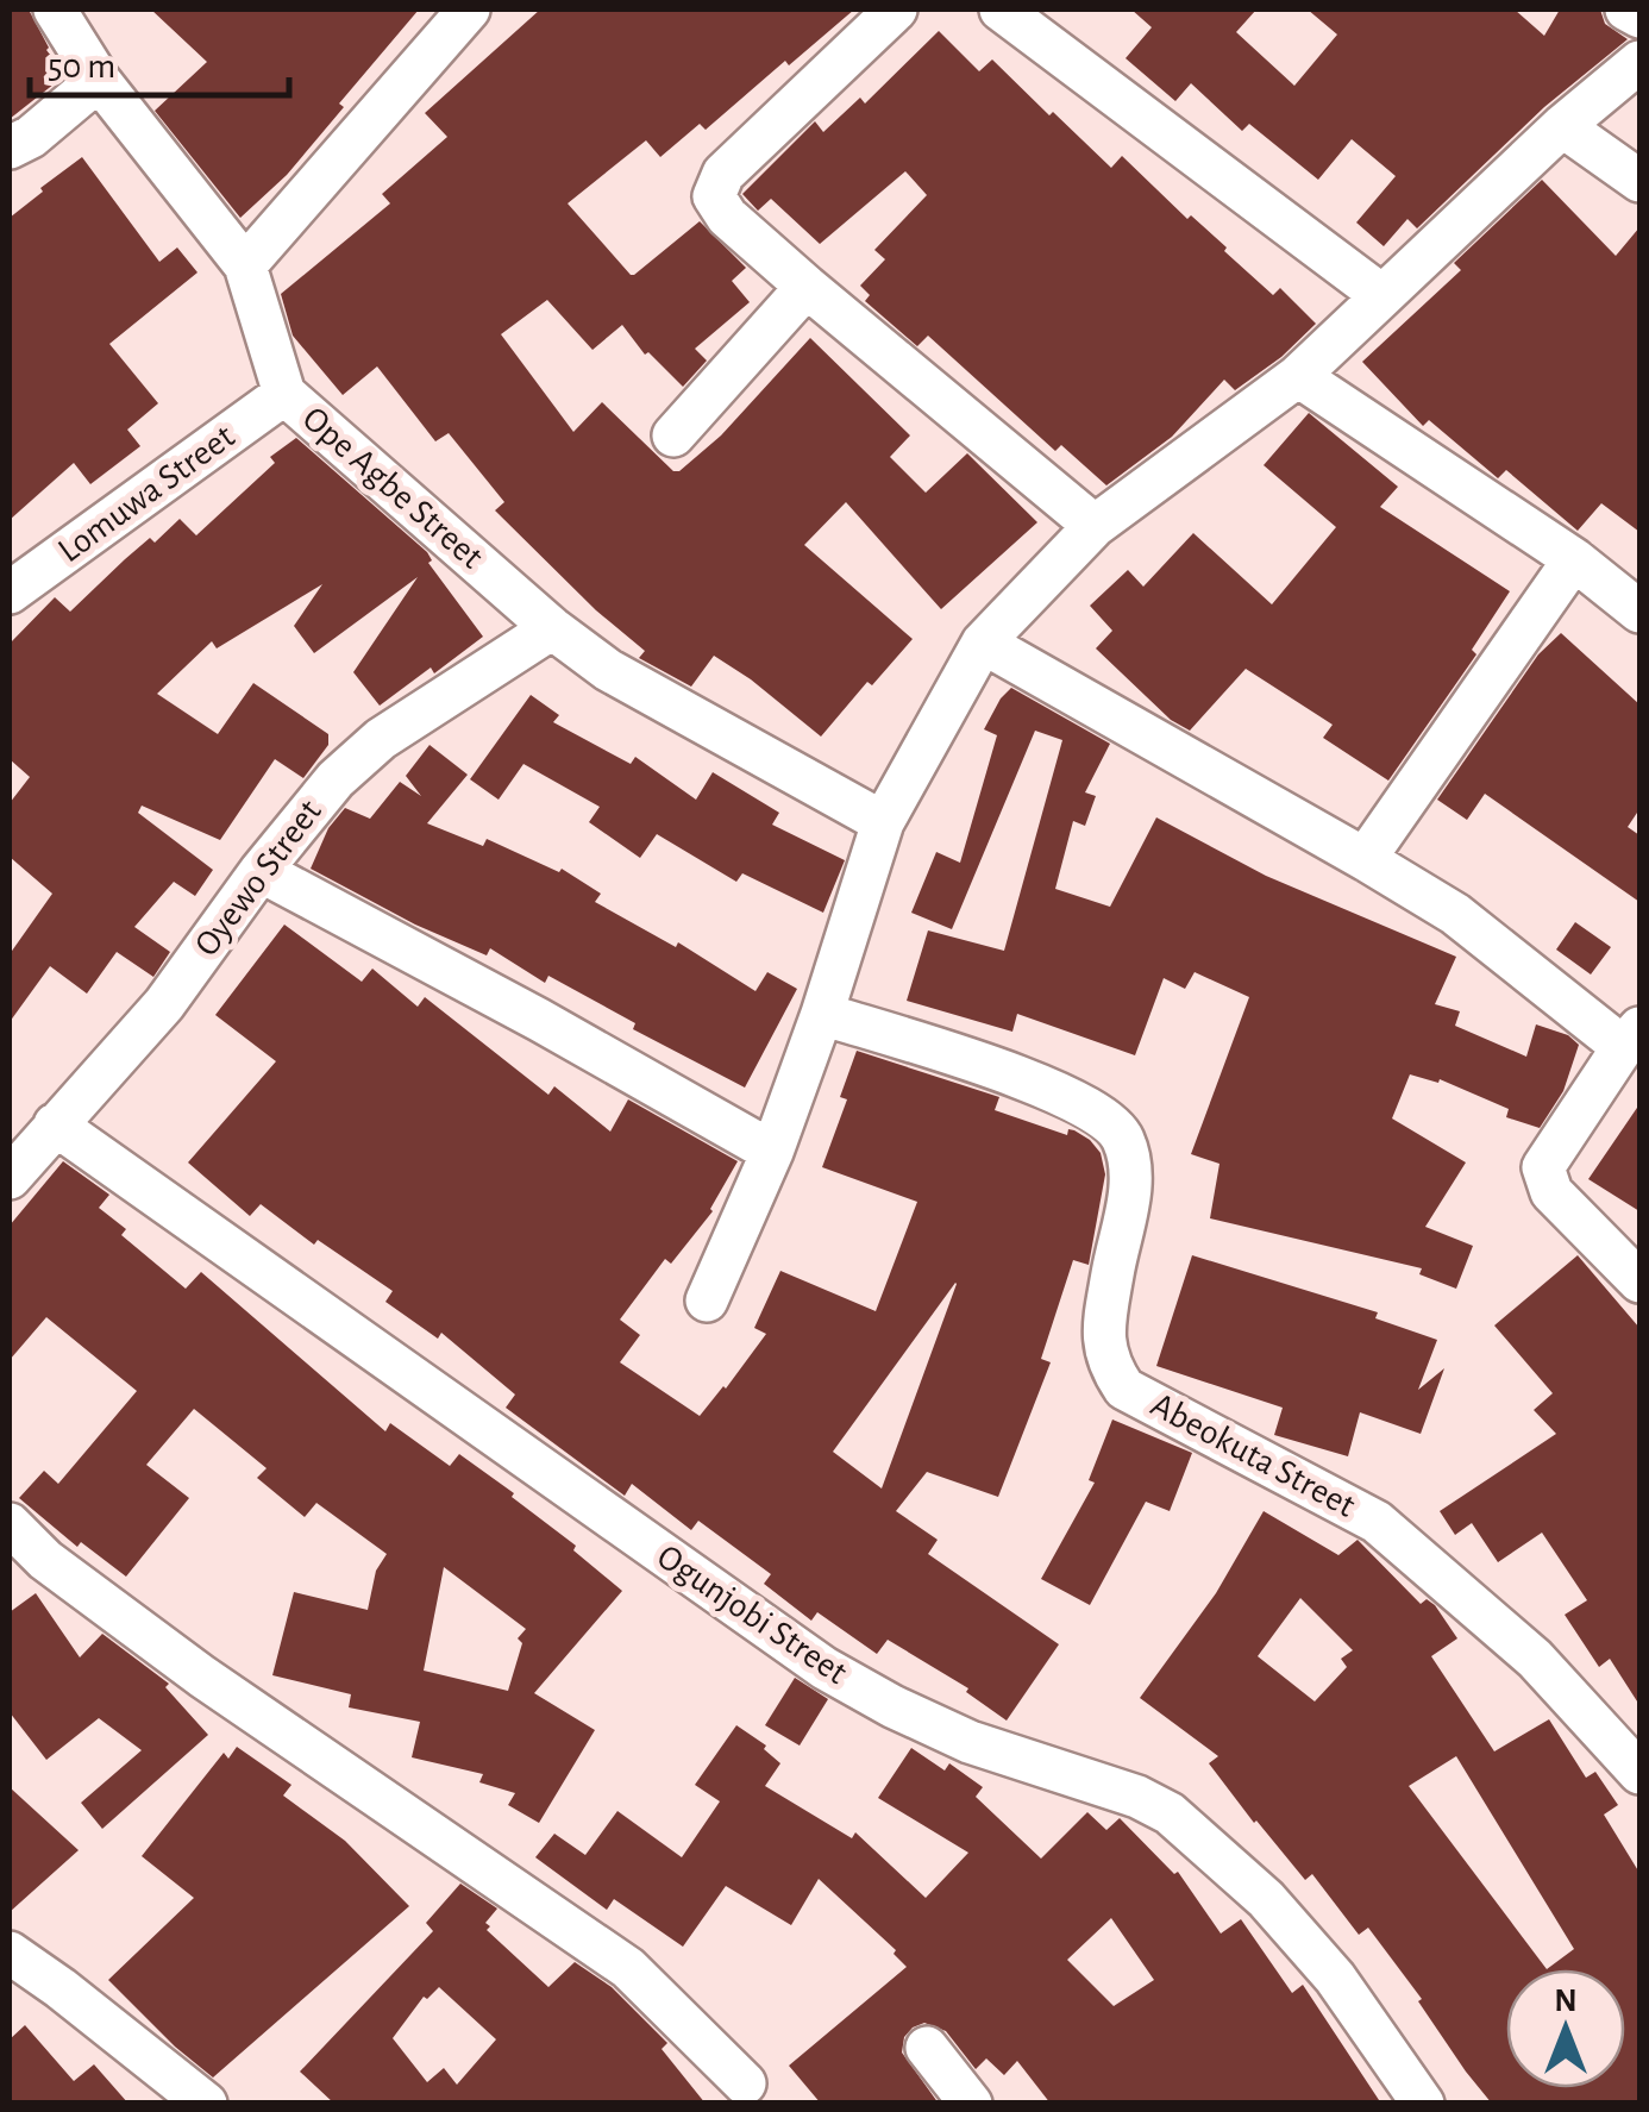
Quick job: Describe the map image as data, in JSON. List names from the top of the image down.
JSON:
{
  "streets": {
    "street": [
      "Ope Agbe Street",
      "Lomuwa Street",
      "Oyewo Street",
      "Abeokuta Street",
      "Ogunjobi Street"
    ]
  },
  "crossings": [
    ["Ope Agbe Street", "Lomuwa Street"],
    ["Ope Agbe Street", "Oyewo Street"],
    ["Oyewo Street", "Ogunjobi Street"]
  ],
  "scale_bar": "50 m",
  "north": "top"
}
